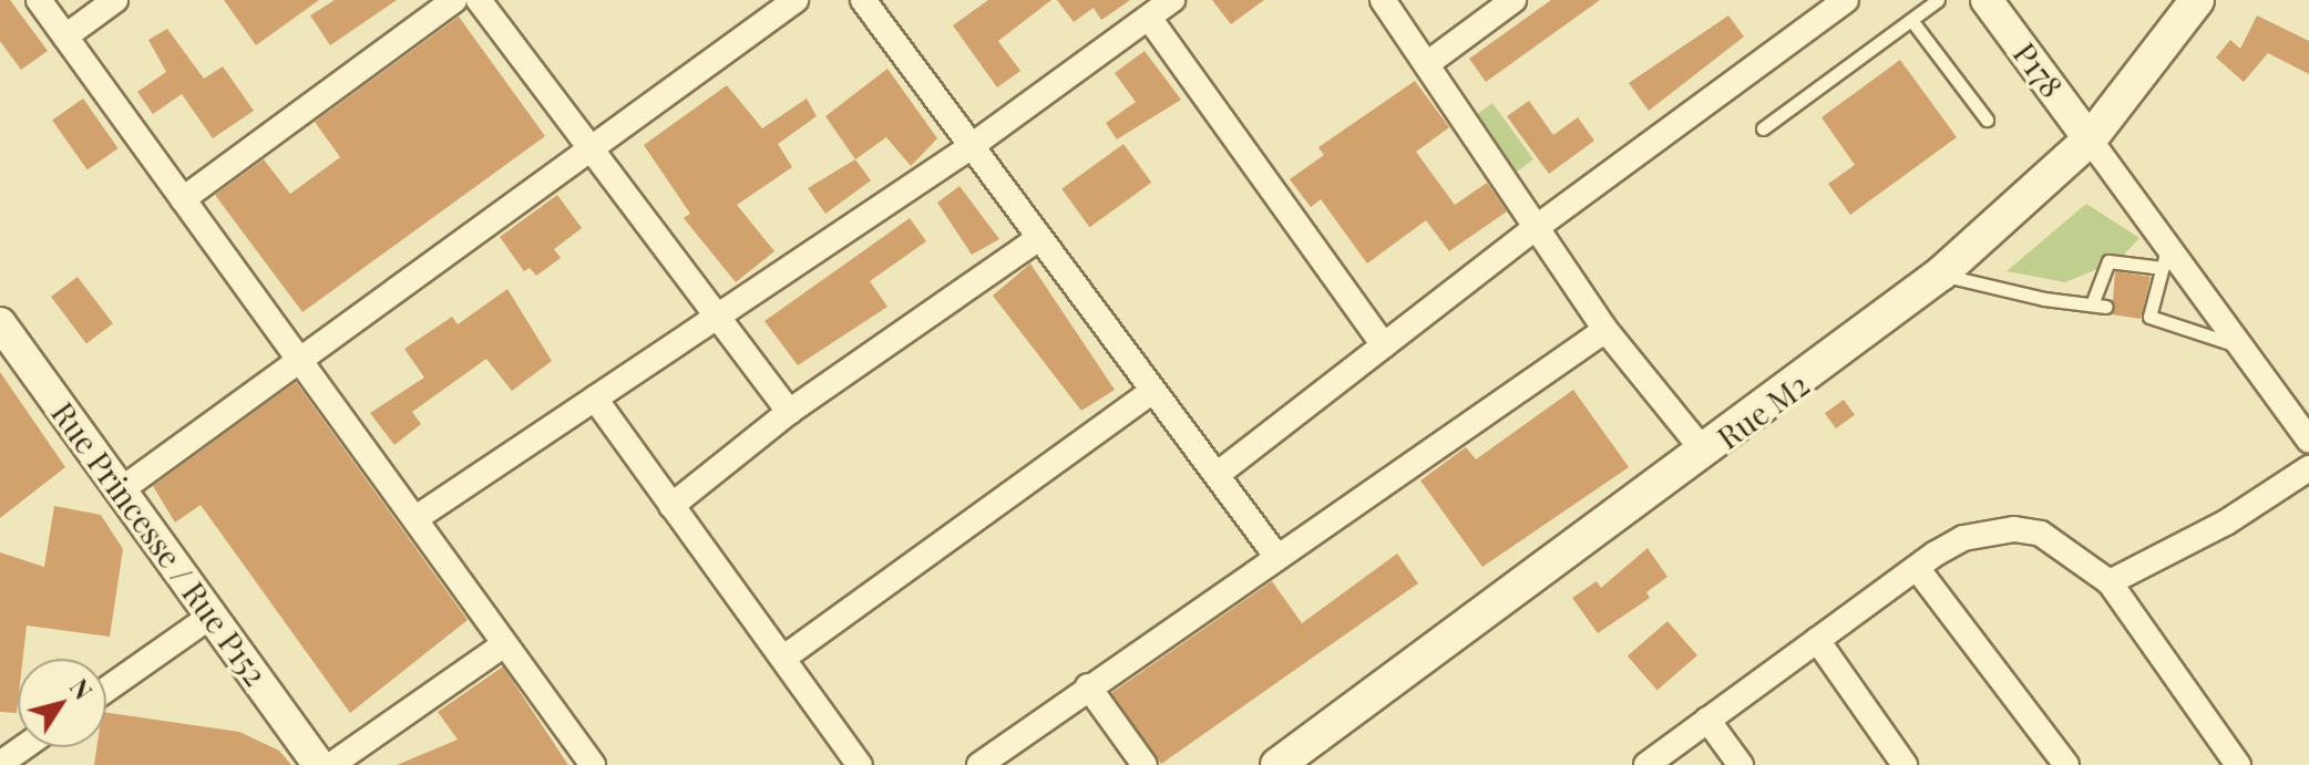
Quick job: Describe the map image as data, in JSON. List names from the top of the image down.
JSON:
{
  "streets": {
    "main road": ["Rue M2"],
    "street": ["P178", "Rue Princesse / Rue P152"]
  },
  "crossings": [
    ["P178", "Rue M2"]
  ],
  "north": "top right"
}
